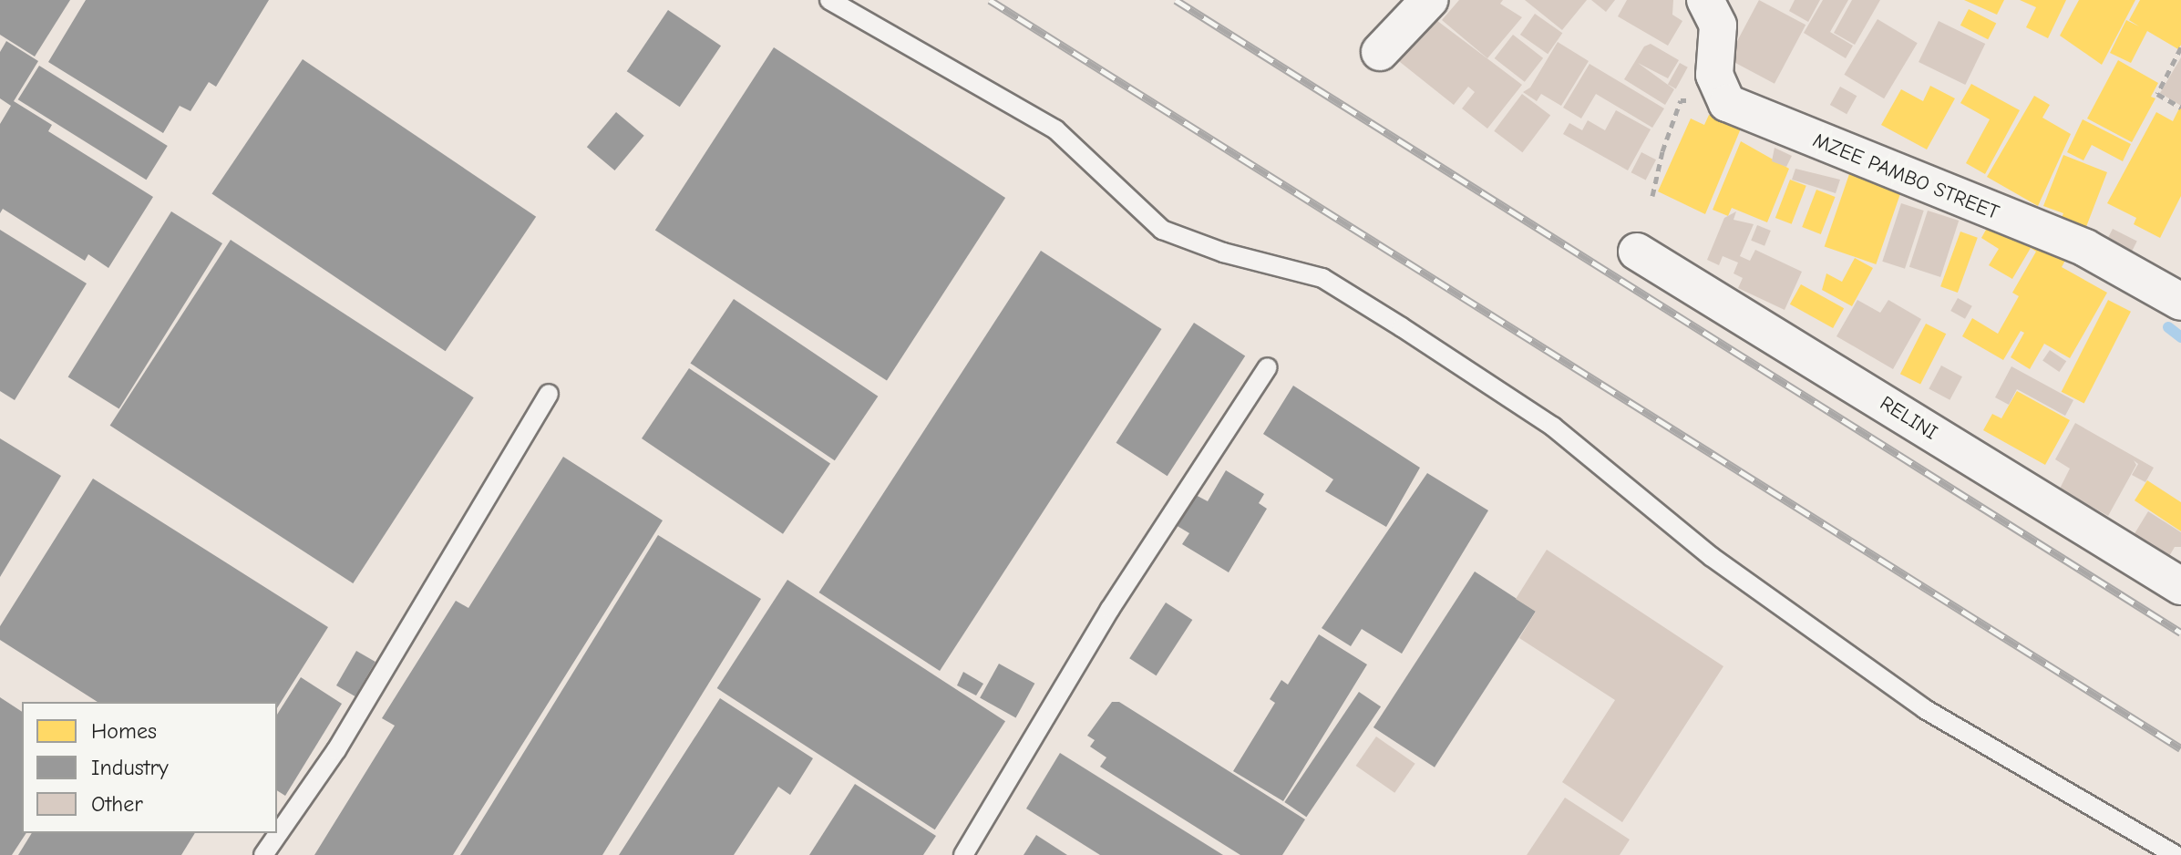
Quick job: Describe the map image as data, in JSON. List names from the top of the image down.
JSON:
{
  "streets": {
    "street": ["MZEE PAMBO STREET", "RELINI"]
  },
  "legend": ["Homes", "Industry", "Other"]
}
